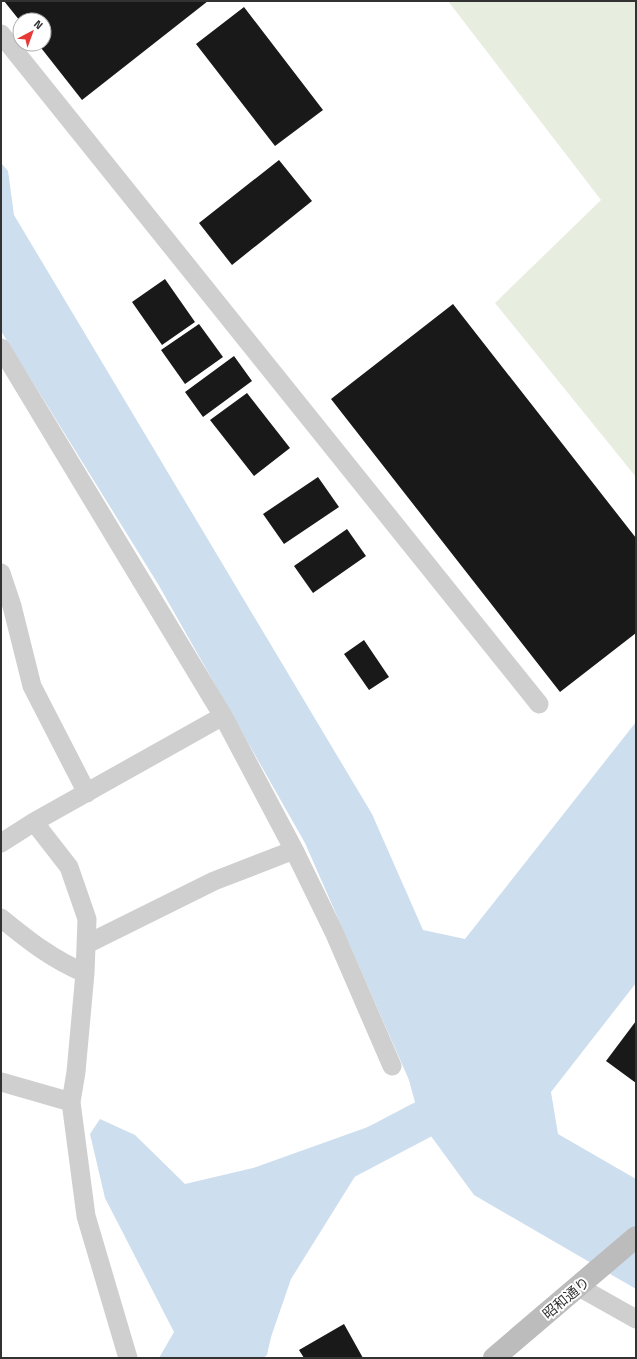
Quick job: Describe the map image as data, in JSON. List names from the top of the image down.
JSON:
{
  "streets": {
    "street": ["昭和通り"]
  },
  "north": "top right"
}
